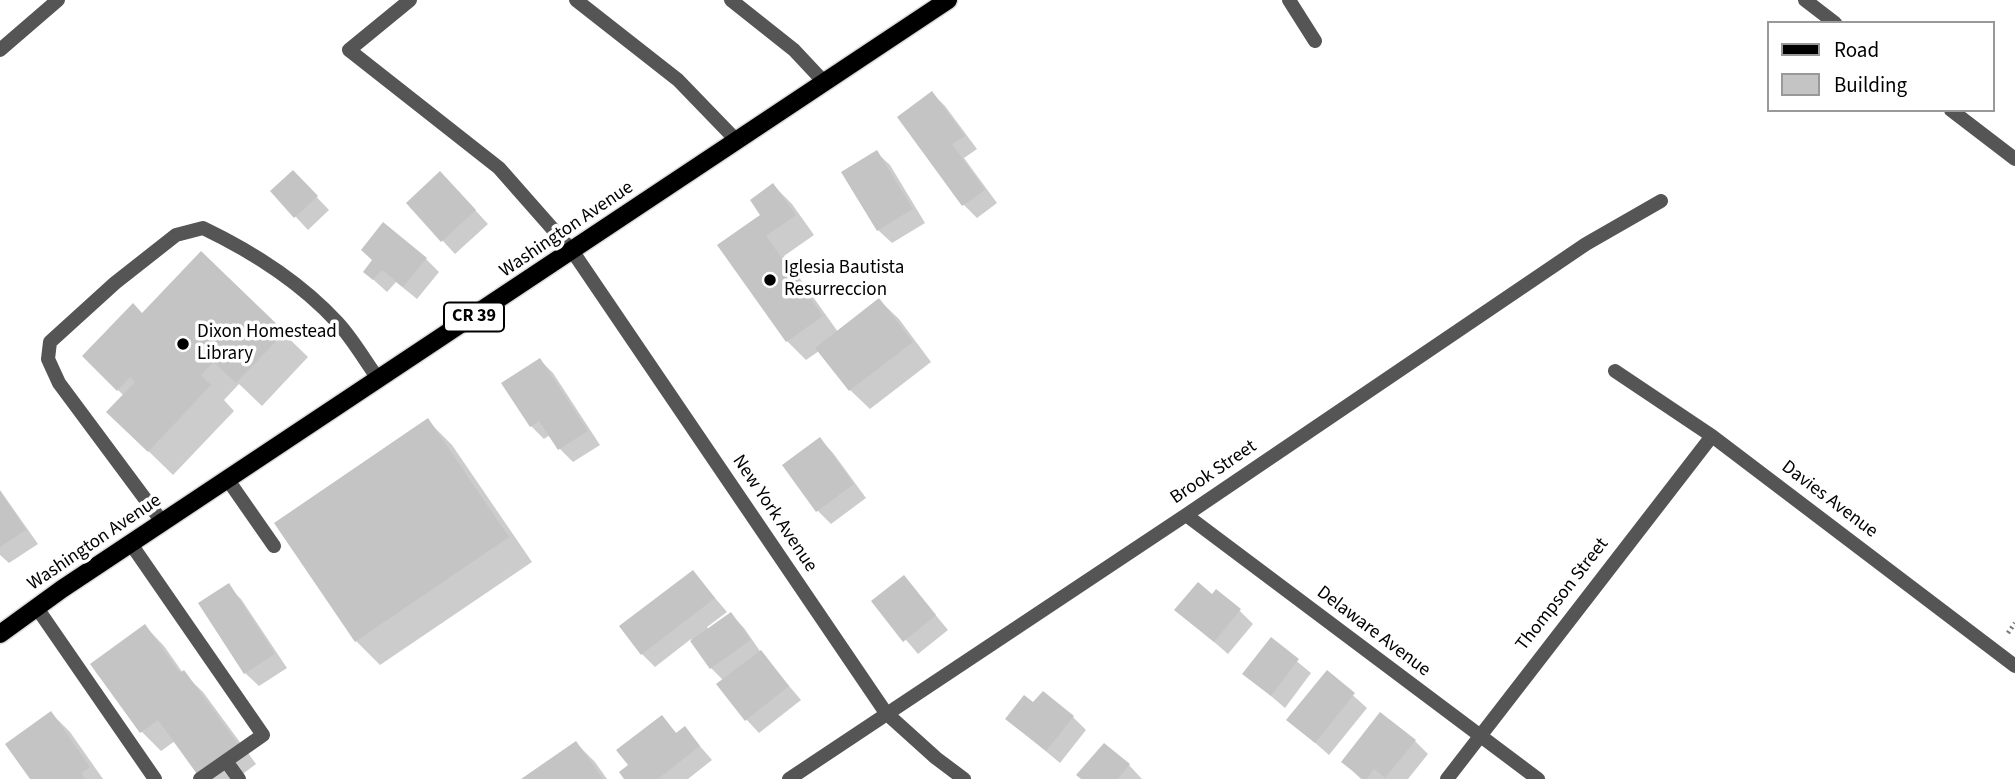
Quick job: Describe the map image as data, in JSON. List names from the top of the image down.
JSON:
{
  "streets": {
    "main road": ["Washington Avenue", "CR 39"],
    "street": [
      "Brook Street",
      "Davies Avenue",
      "New York Avenue",
      "Thompson Street",
      "Delaware Avenue"
    ]
  },
  "crossings": [
    ["Washington Avenue", "New York Avenue"],
    ["Brook Street", "New York Avenue"],
    ["Brook Street", "Delaware Avenue"],
    ["Davies Avenue", "Thompson Street"],
    ["Thompson Street", "Delaware Avenue"]
  ],
  "places": ["Iglesia Bautista Resurreccion", "Dixon Homestead Library"],
  "legend": ["Road", "Building"]
}
